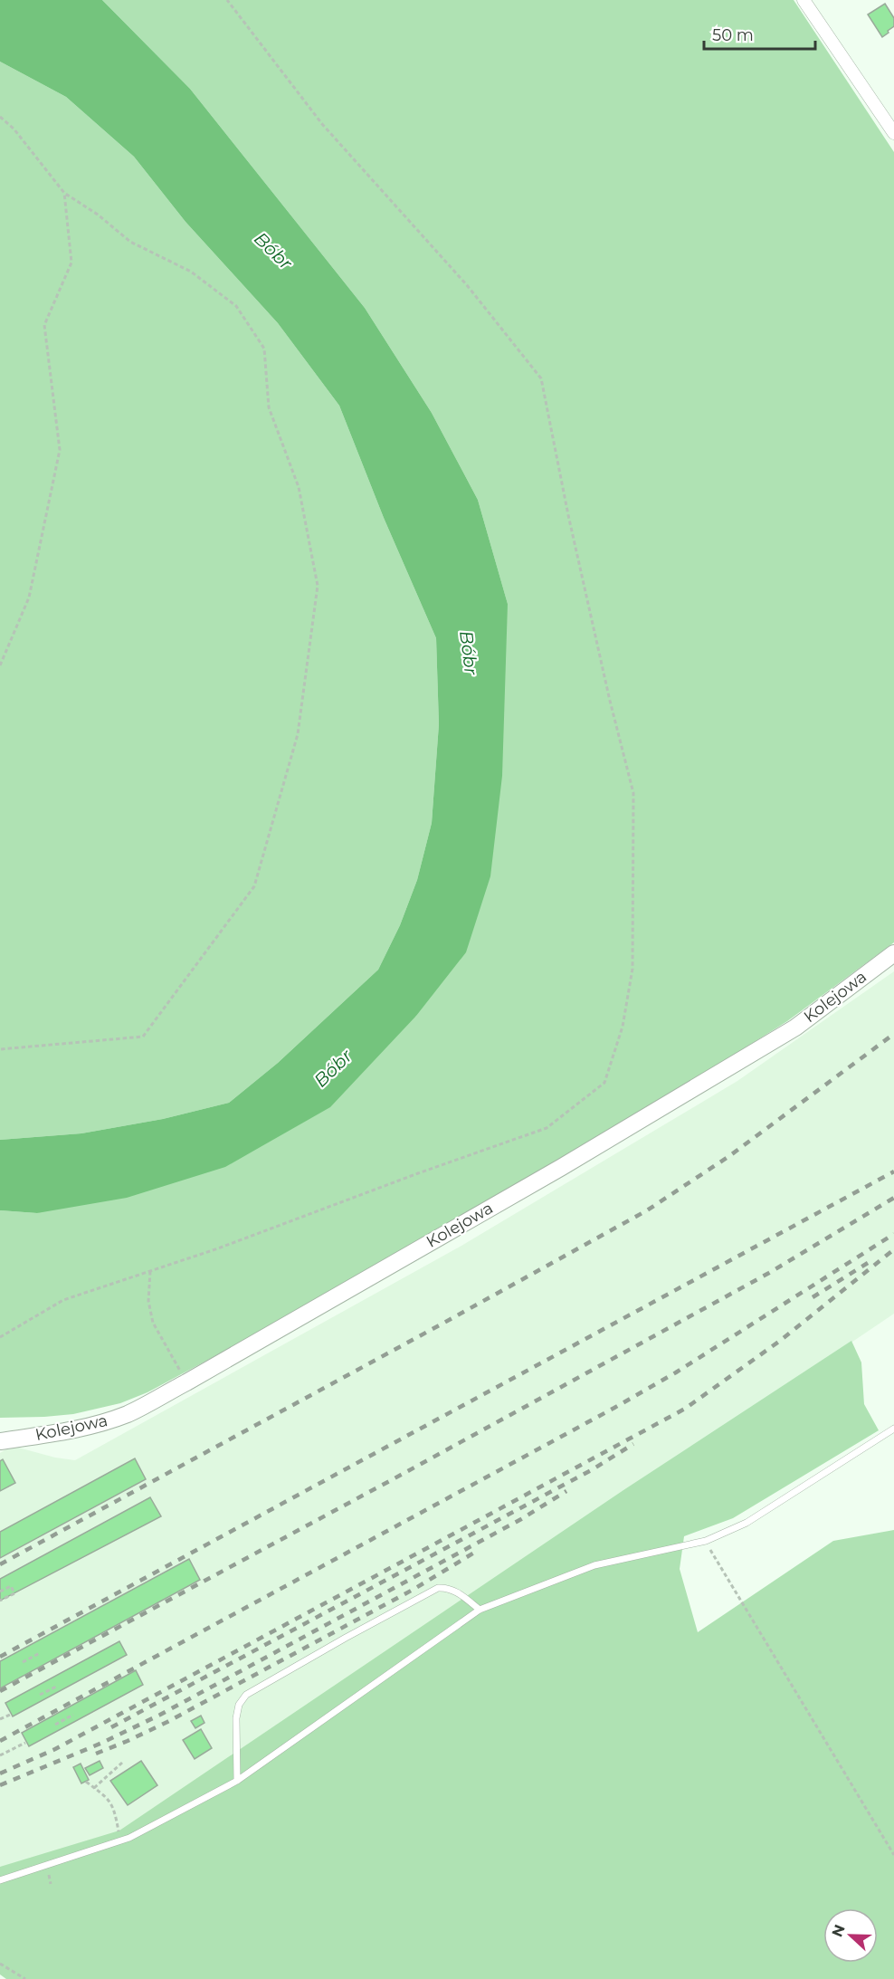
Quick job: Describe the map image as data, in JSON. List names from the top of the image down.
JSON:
{
  "streets": {
    "street": ["Kolejowa"]
  },
  "water": ["Bóbr"],
  "scale_bar": "50 m",
  "north": "left"
}
